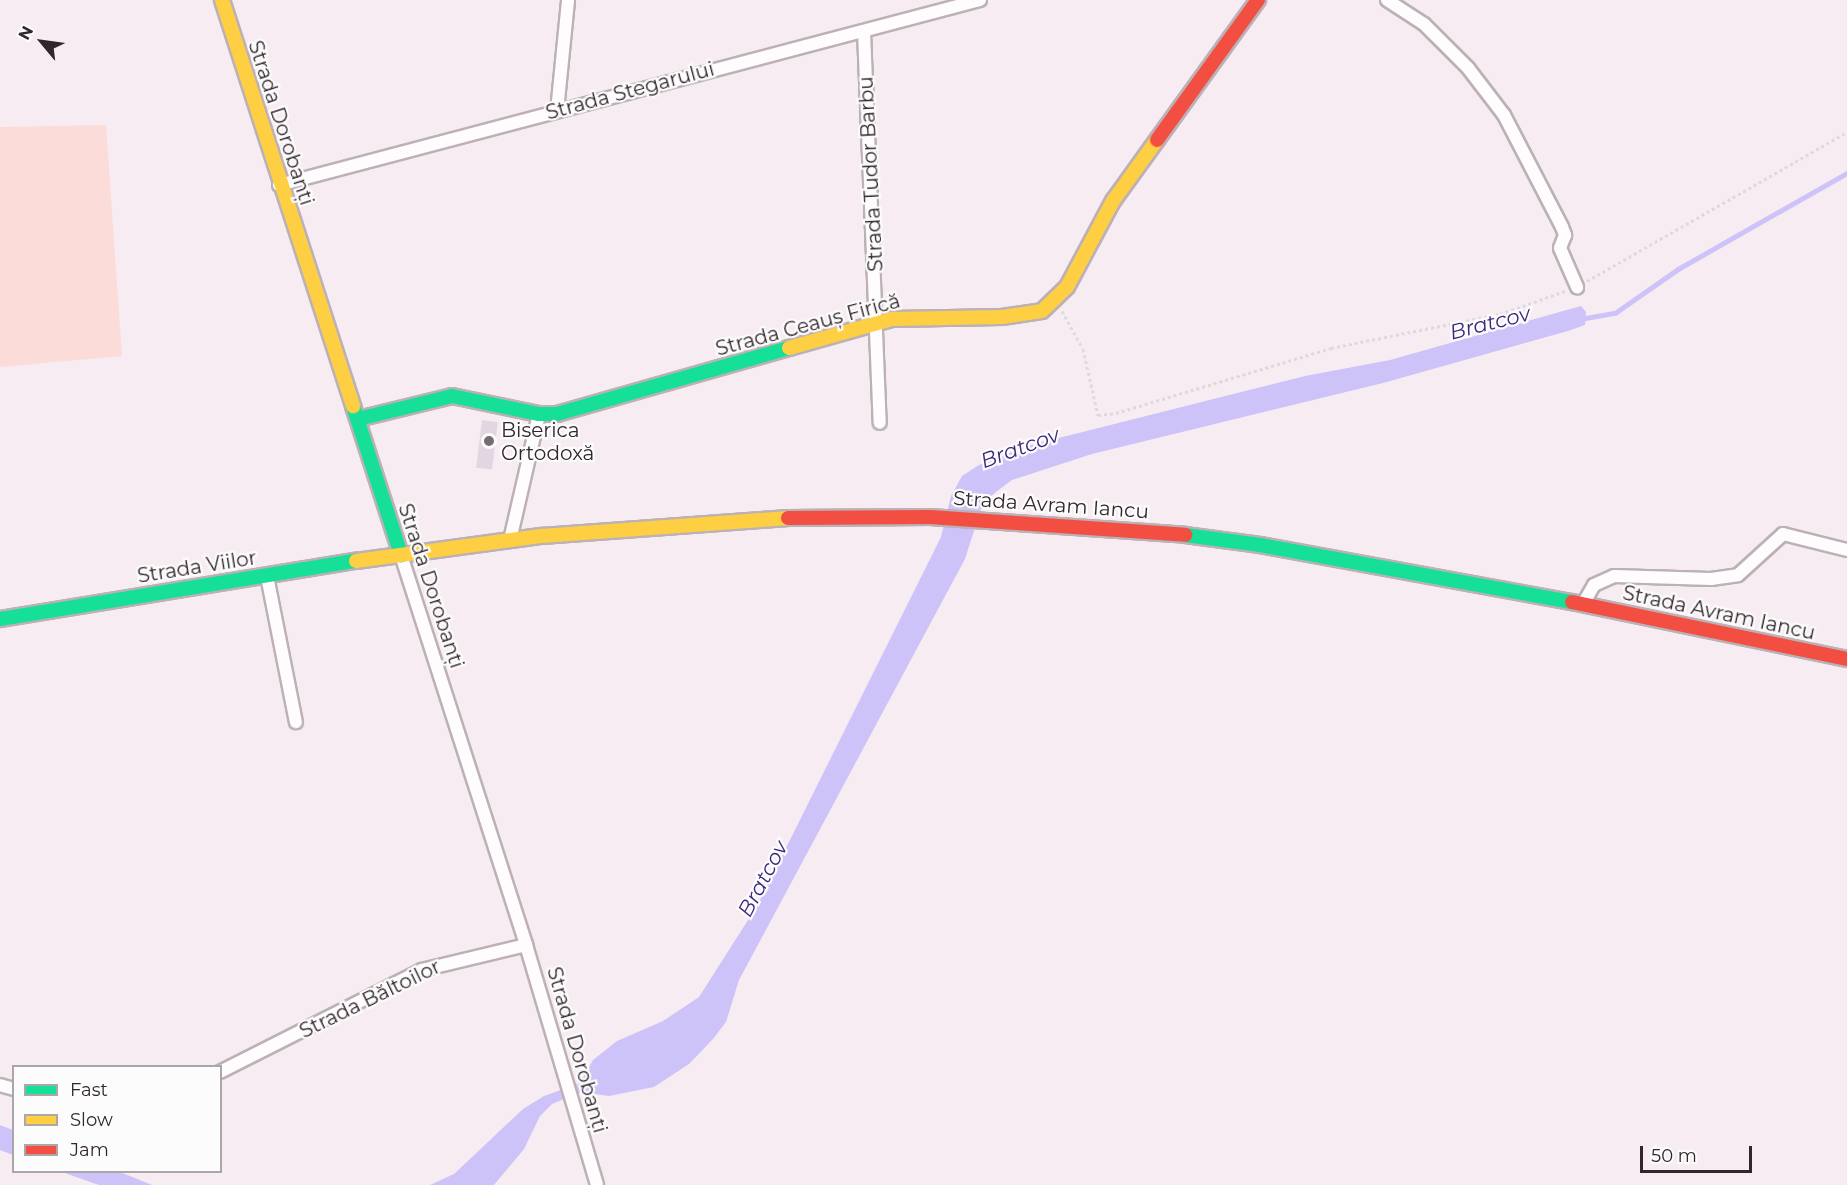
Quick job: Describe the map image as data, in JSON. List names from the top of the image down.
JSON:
{
  "streets": {
    "main road": [
      "Strada Dorobanți",
      "Strada Ceauș Firică",
      "Strada Avram Iancu",
      "Strada Viilor"
    ],
    "street": ["Strada Stegarului", "Strada Tudor Barbu", "Strada Băltoilor"]
  },
  "crossings": [
    ["Strada Stegarului", "Strada Dorobanți"],
    ["Strada Stegarului", "Strada Tudor Barbu"],
    ["Strada Dorobanți", "Strada Ceauș Firică"],
    ["Strada Dorobanți", "Strada Avram Iancu"],
    ["Strada Dorobanți", "Strada Viilor"],
    ["Strada Dorobanți", "Strada Băltoilor"],
    ["Strada Tudor Barbu", "Strada Ceauș Firică"],
    ["Strada Avram Iancu", "Strada Viilor"]
  ],
  "water": ["Bratcov"],
  "places": ["Biserica Ortodoxă"],
  "legend": ["Fast", "Slow", "Jam"],
  "scale_bar": "50 m",
  "north": "top left"
}
